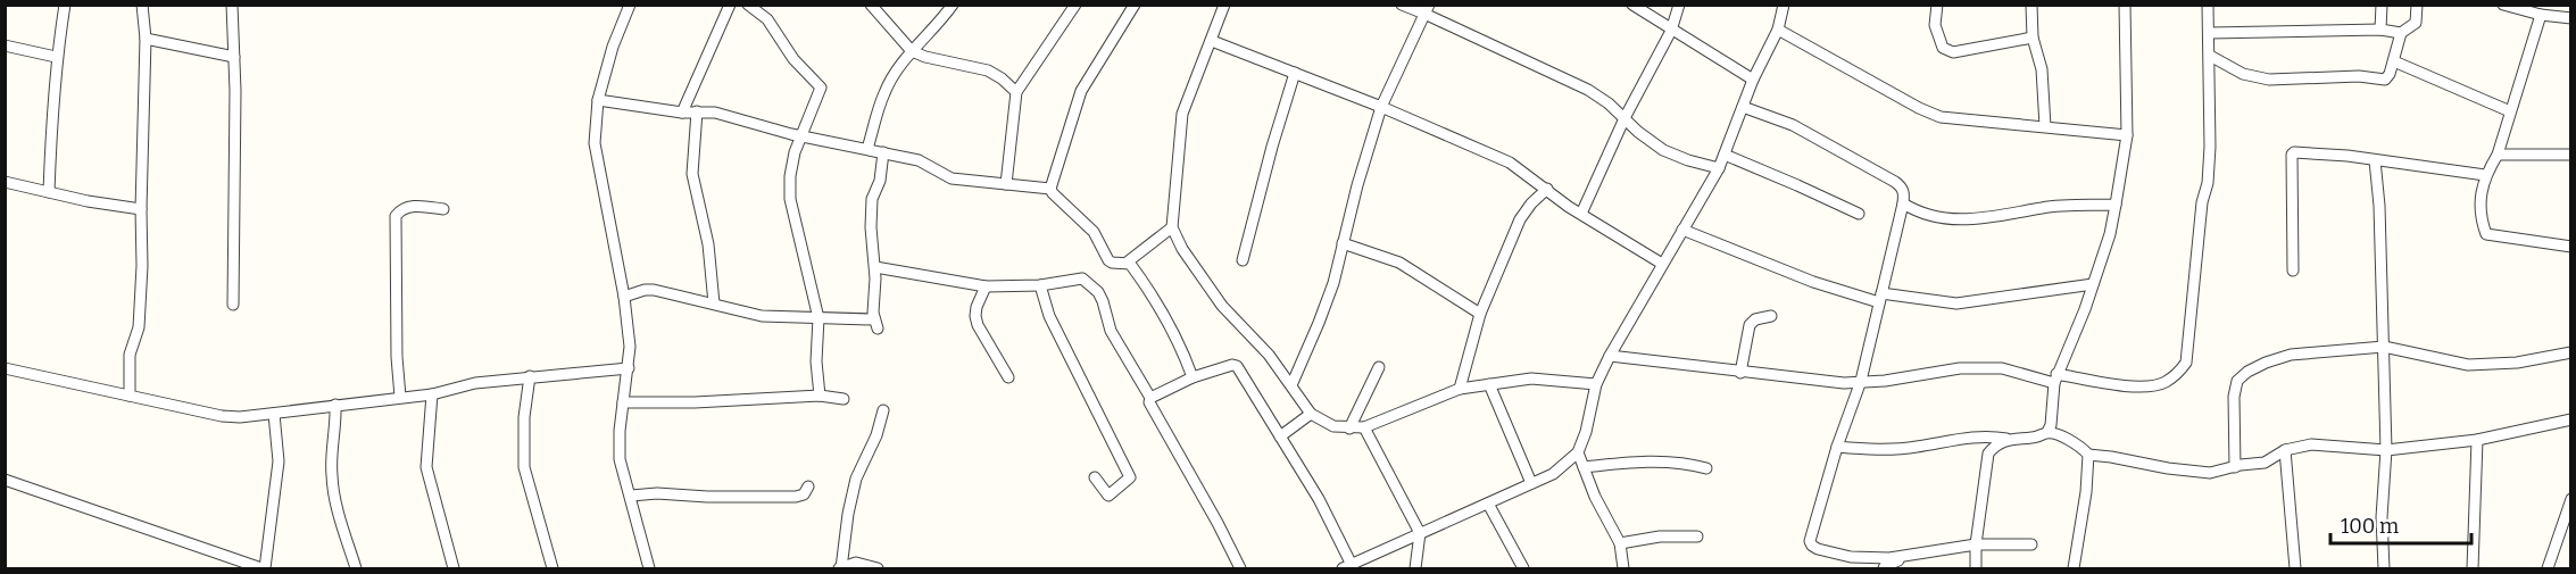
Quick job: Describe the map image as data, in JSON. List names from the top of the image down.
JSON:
{
  "scale_bar": "100 m"
}
